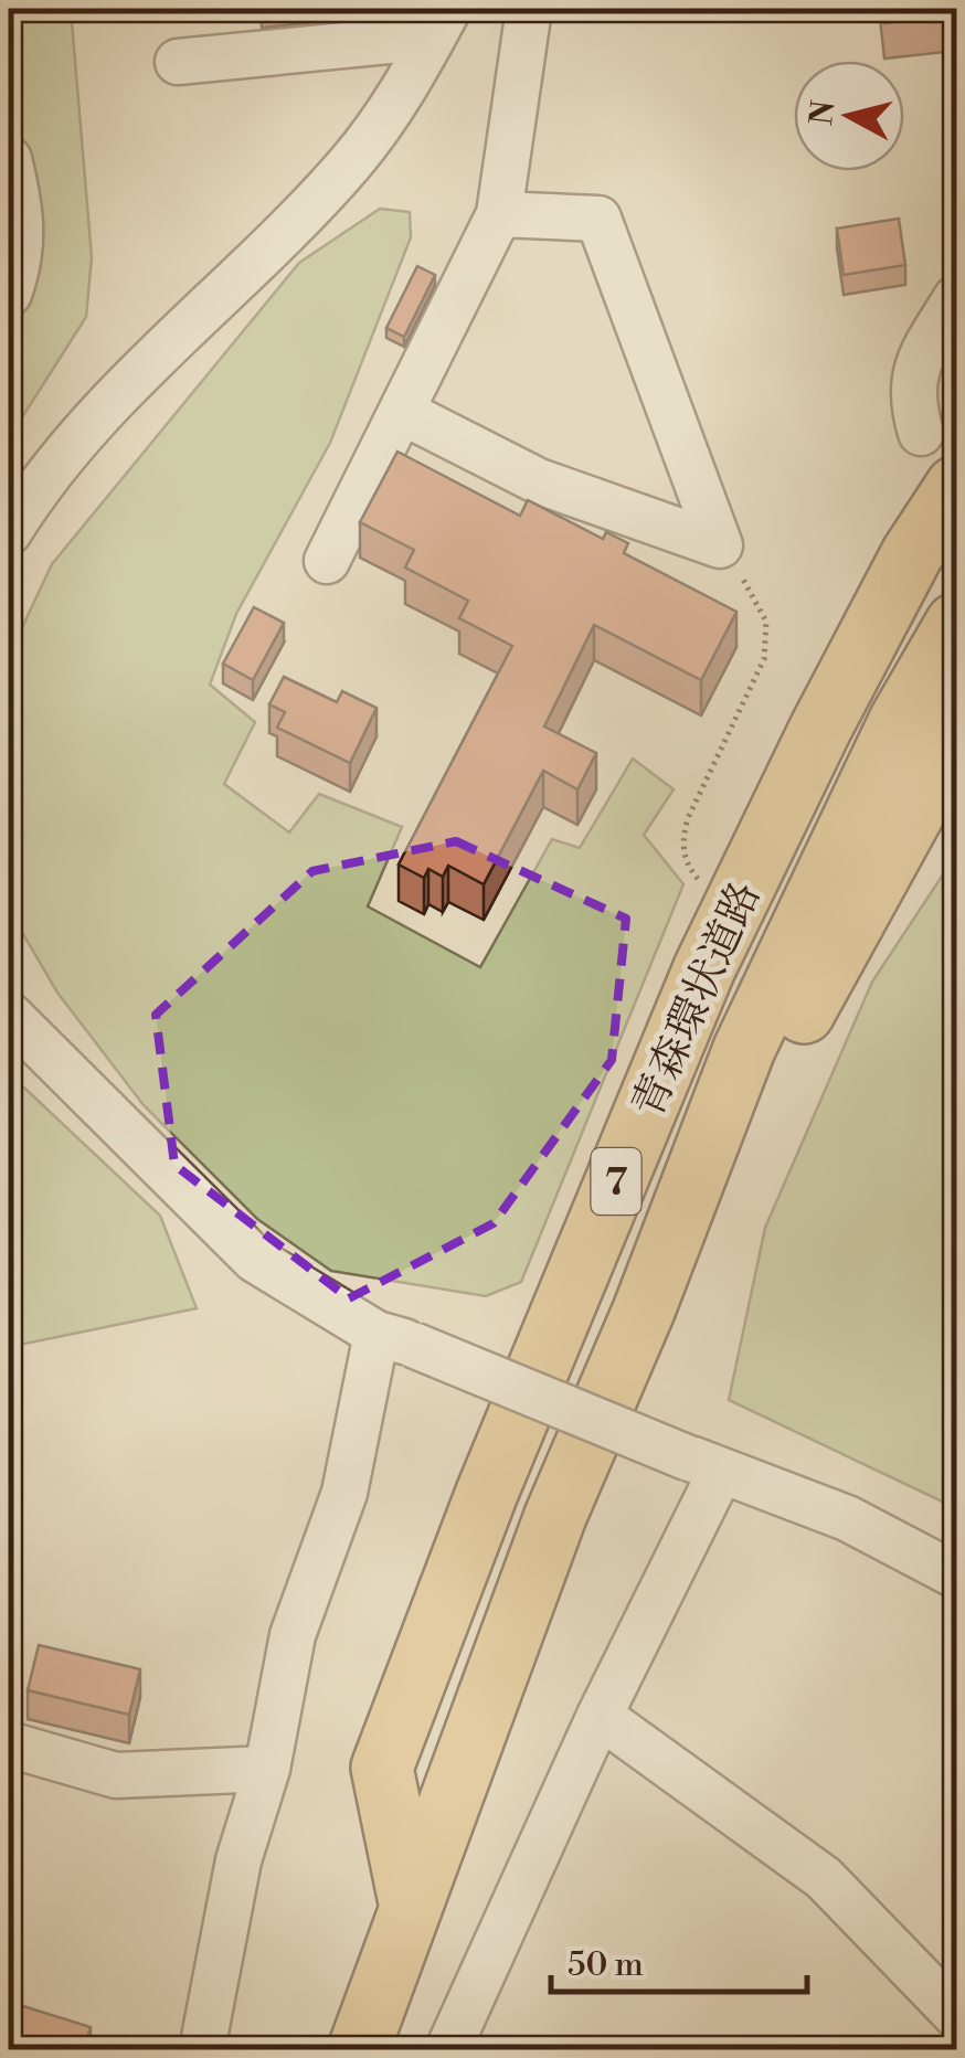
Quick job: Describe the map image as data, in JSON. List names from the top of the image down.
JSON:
{
  "streets": {
    "highway": ["青森環状道路", "7"]
  },
  "scale_bar": "50 m",
  "north": "left"
}
